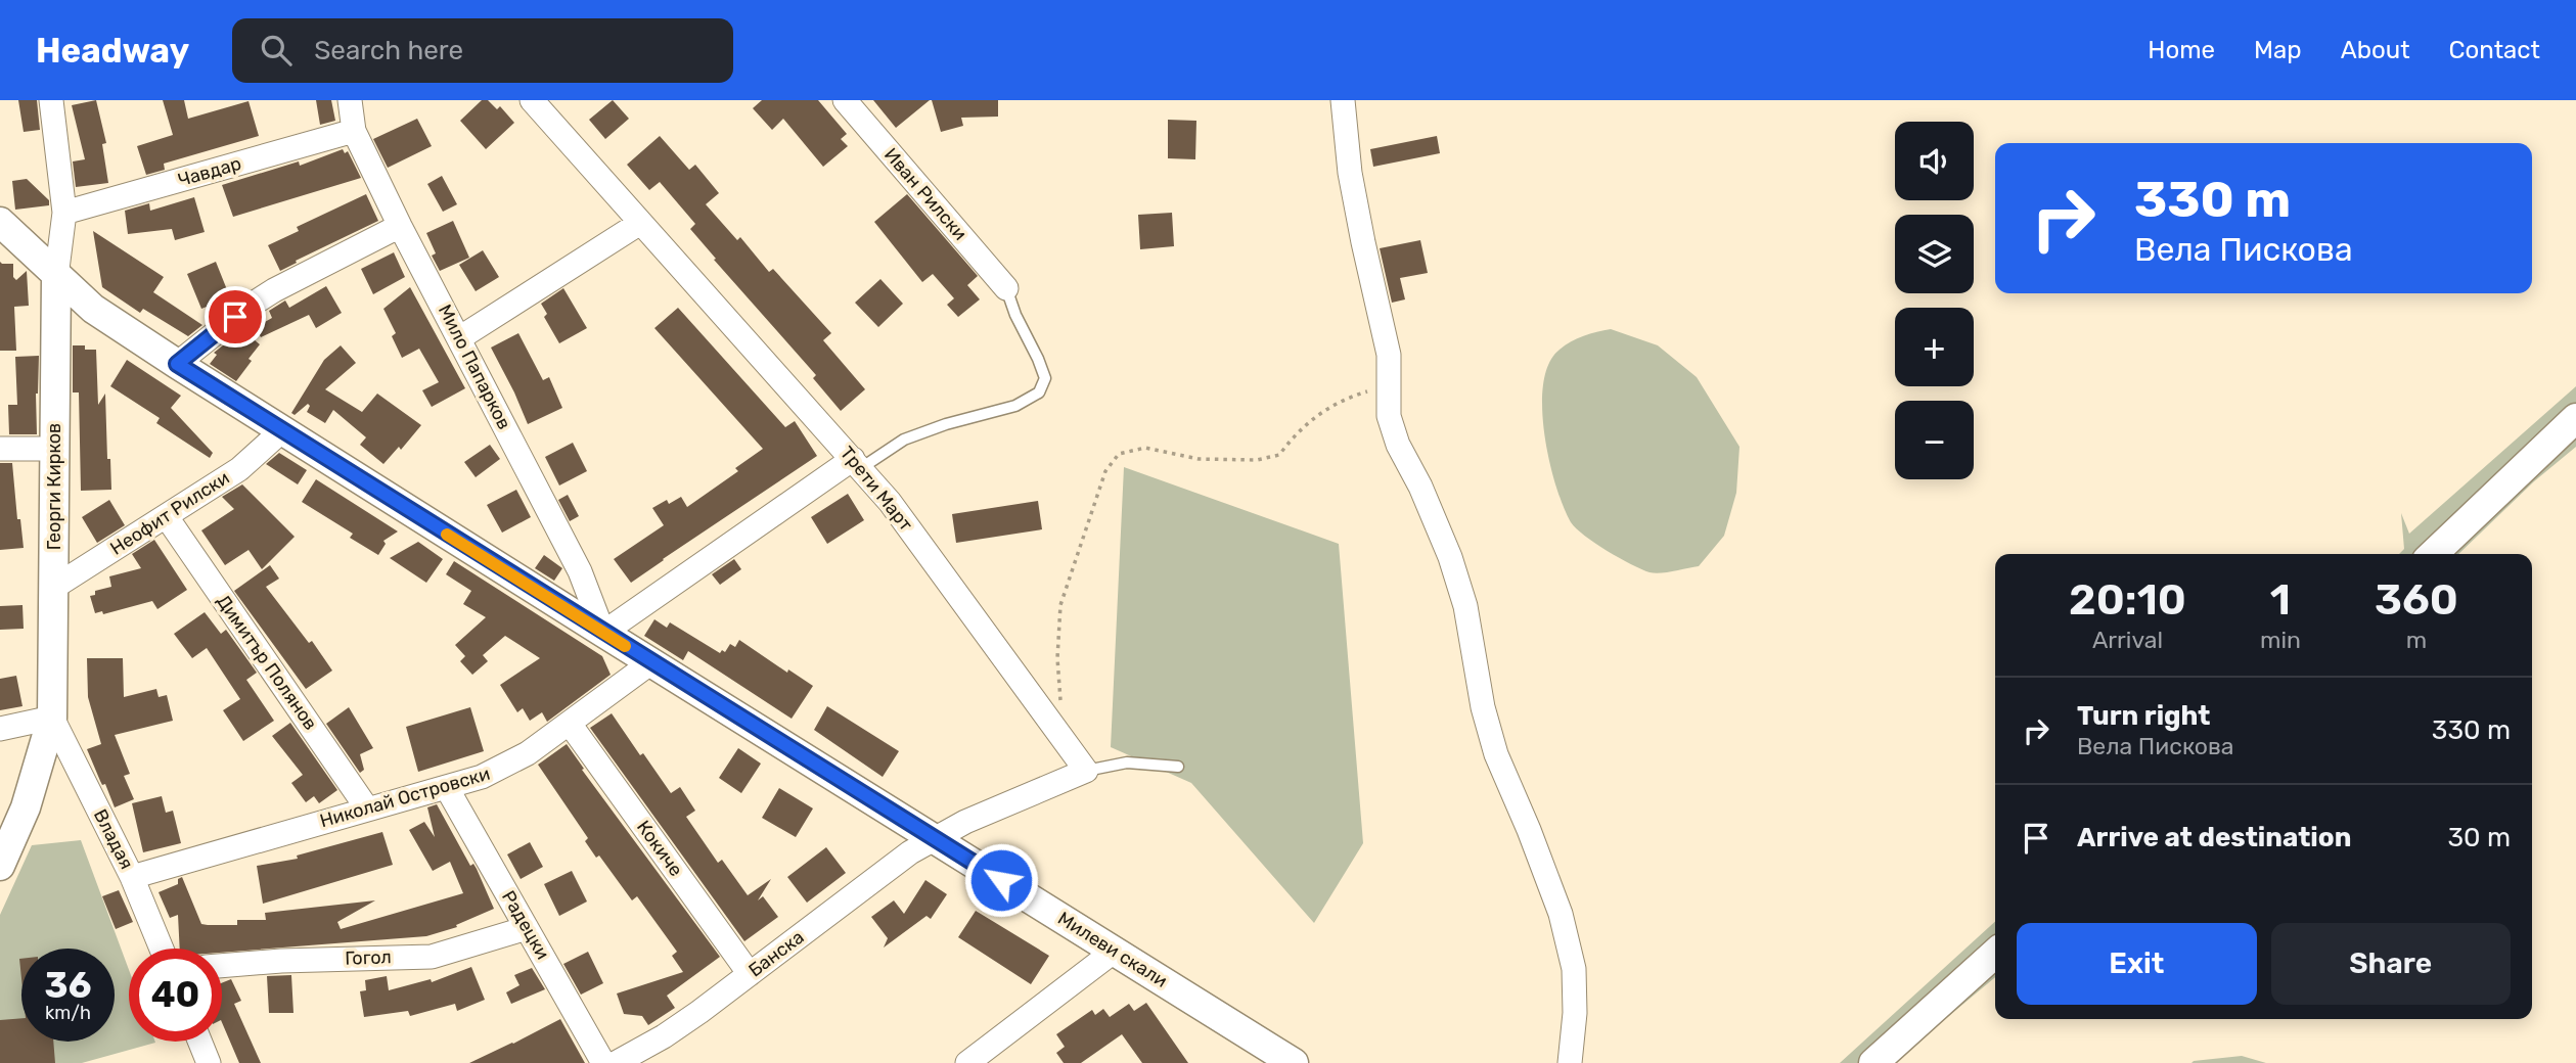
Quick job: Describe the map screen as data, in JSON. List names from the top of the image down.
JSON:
{
  "streets": {
    "street": [
      "Чавдар",
      "Иван Рилски",
      "Мило Папарков",
      "Георги Кирков",
      "Трети Март",
      "Неофит Рилски",
      "Димитър Полянов",
      "Николай Островски",
      "Владая",
      "Кокиче",
      "Радецки",
      "Милеви скали",
      "Банска",
      "Гогол"
    ]
  },
  "crossings": [
    ["Чавдар", "Мило Папарков"],
    ["Чавдар", "Георги Кирков"],
    ["Мило Папарков", "Милеви скали"],
    ["Георги Кирков", "Неофит Рилски"],
    ["Георги Кирков", "Владая"],
    ["Георги Кирков", "Милеви скали"],
    ["Неофит Рилски", "Димитър Полянов"],
    ["Неофит Рилски", "Милеви скали"],
    ["Димитър Полянов", "Николай Островски"],
    ["Николай Островски", "Владая"],
    ["Николай Островски", "Кокиче"],
    ["Николай Островски", "Радецки"],
    ["Николай Островски", "Милеви скали"],
    ["Кокиче", "Банска"],
    ["Радецки", "Гогол"],
    ["Милеви скали", "Банска"]
  ],
  "page": {
    "header": "Headway",
    "search": "Search here",
    "nav": [
      "Home",
      "Map",
      "About",
      "Contact"
    ],
    "map_buttons": ["+", "−"],
    "turn": ["330 m", "Вела Пискова"],
    "eta": [
      "20:10",
      "Arrival",
      "1",
      "min",
      "360",
      "m"
    ],
    "list": [
      {
        "name": "Turn right",
        "note": "Вела Пискова",
        "value": "330 m"
      },
      {
        "name": "Arrive at destination",
        "value": "30 m"
      }
    ],
    "buttons": ["Exit", "Share"],
    "speed": "36 km/h",
    "limit": "40"
  }
}
